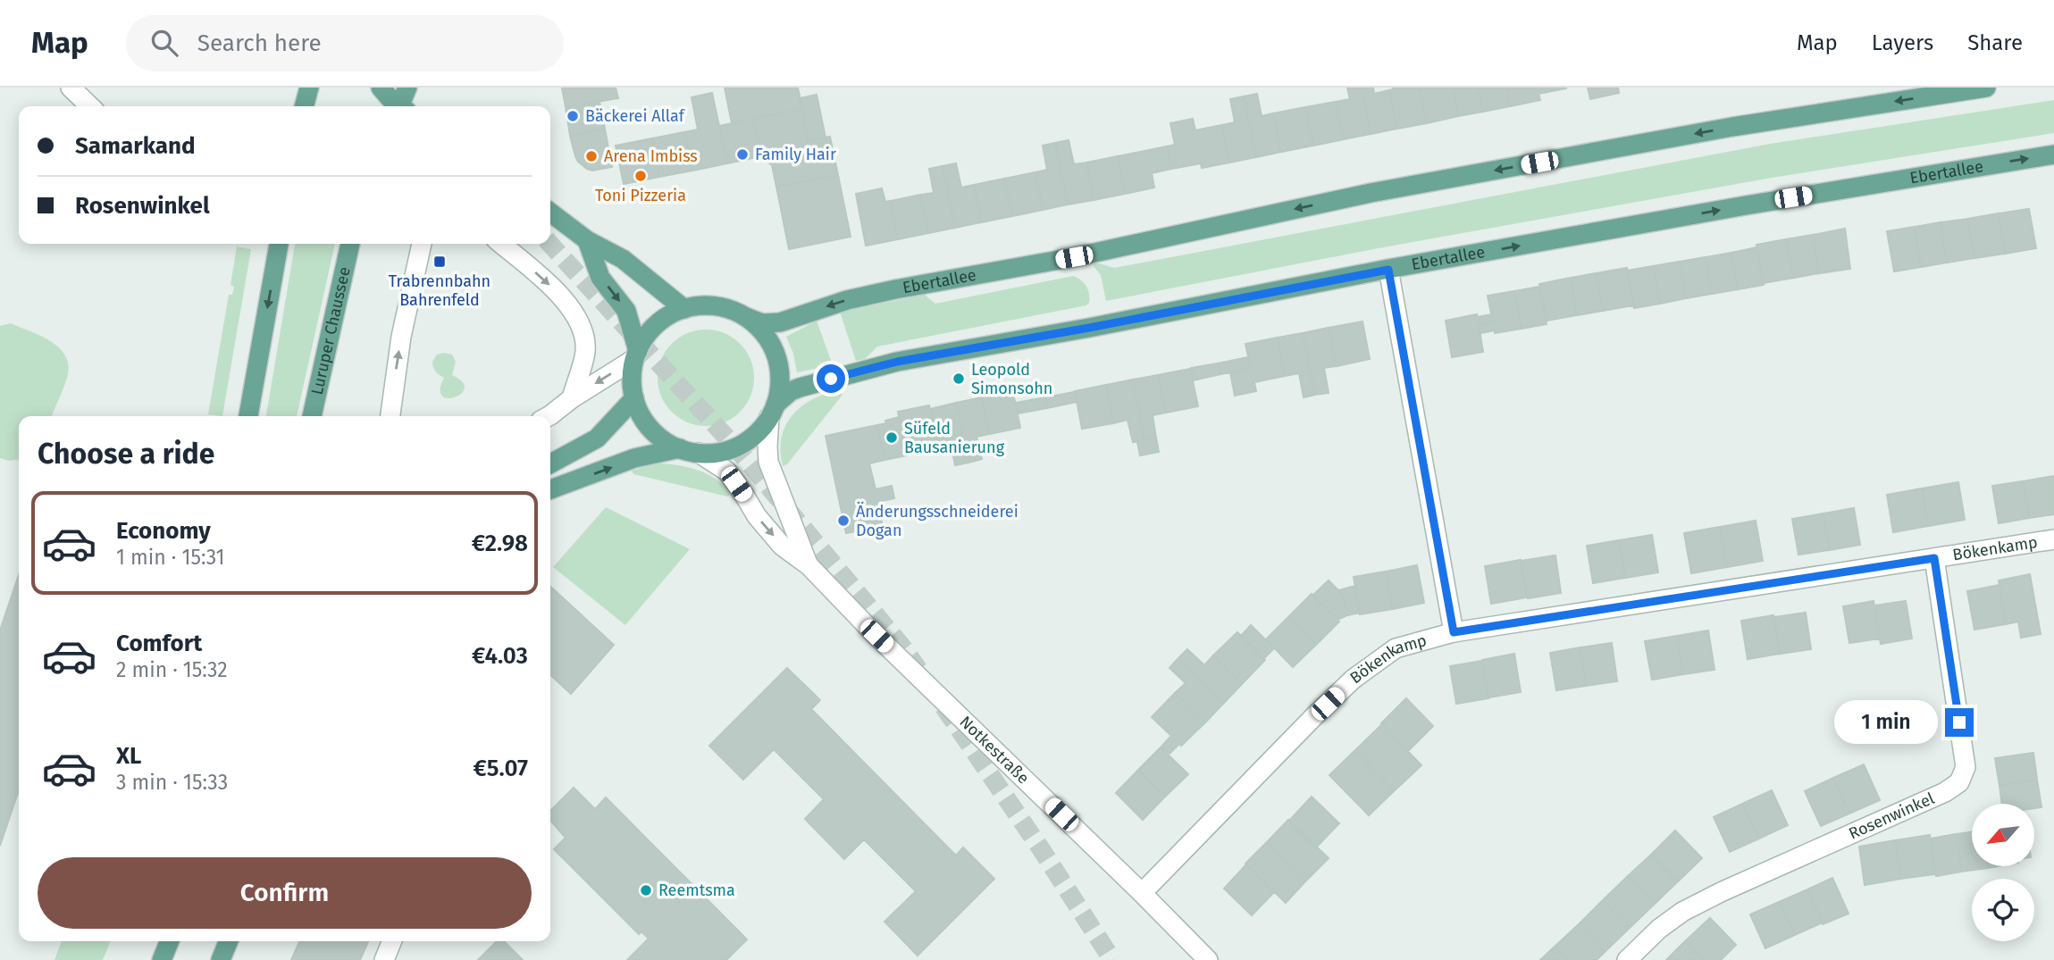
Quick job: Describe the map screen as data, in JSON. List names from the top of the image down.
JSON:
{
  "streets": {
    "main road": ["Ebertallee", "Luruper Chaussee"],
    "street": ["Bökenkamp", "Notkestraße", "Rosenwinkel"]
  },
  "crossings": [
    ["Ebertallee", "Notkestraße"],
    ["Bökenkamp", "Notkestraße"],
    ["Bökenkamp", "Rosenwinkel"]
  ],
  "places": {
    "other": [
      "Bäckerei Allaf",
      "Family Hair",
      "Arena Imbiss",
      "Toni Pizzeria",
      "Leopold Simonsohn",
      "Süfeld Bausanierung",
      "Änderungsschneiderei Dogan",
      "Reemtsma"
    ],
    "transit": ["Trabrennbahn Bahrenfeld"]
  },
  "north": "bottom left",
  "page": {
    "header": "Map",
    "search": "Search here",
    "nav": ["Map", "Layers", "Share"],
    "banner": ["Samarkand", "Rosenwinkel"],
    "heading": "Choose a ride",
    "list": [
      {
        "name": "Economy",
        "note": "1 min · 15:31",
        "value": "€2.98"
      },
      {
        "name": "Comfort",
        "note": "2 min · 15:32",
        "value": "€4.03"
      },
      {
        "name": "XL",
        "note": "3 min · 15:33",
        "value": "€5.07"
      }
    ],
    "bubble": "1 min",
    "buttons": "Confirm"
  }
}
